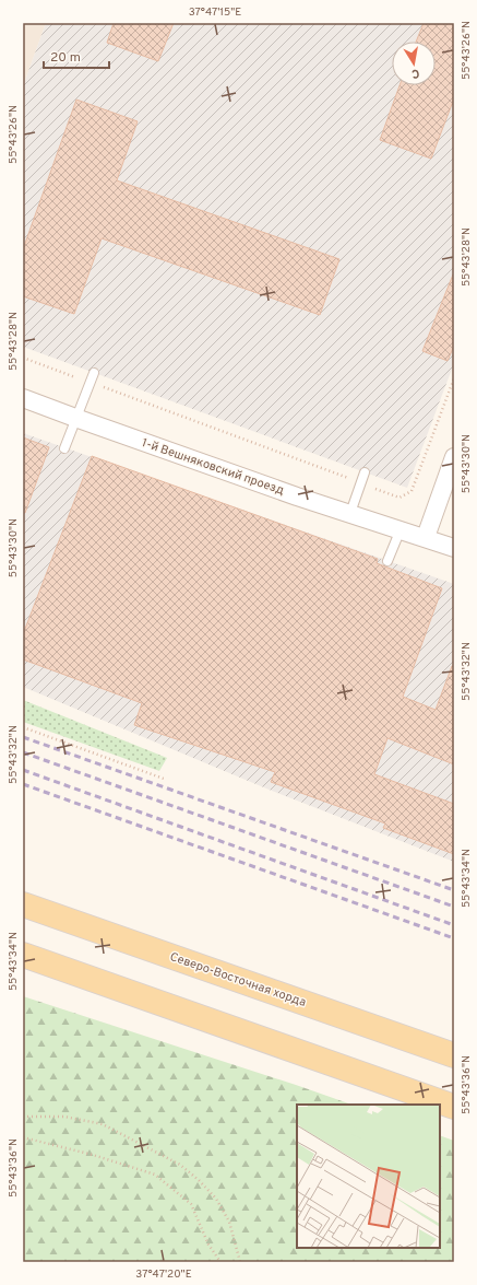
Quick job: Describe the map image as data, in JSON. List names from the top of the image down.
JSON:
{
  "streets": {
    "main road": ["Северо-Восточная хорда"],
    "street": ["1-й Вешняковский проезд"]
  },
  "scale_bar": "20 m",
  "north": "bottom",
  "coordinates": [
    "37°47'15\"E",
    "55°43'26\"N",
    "55°43'28\"N",
    "55°43'30\"N",
    "55°43'32\"N",
    "55°43'34\"N",
    "55°43'36\"N",
    "37°47'20\"E"
  ]
}
